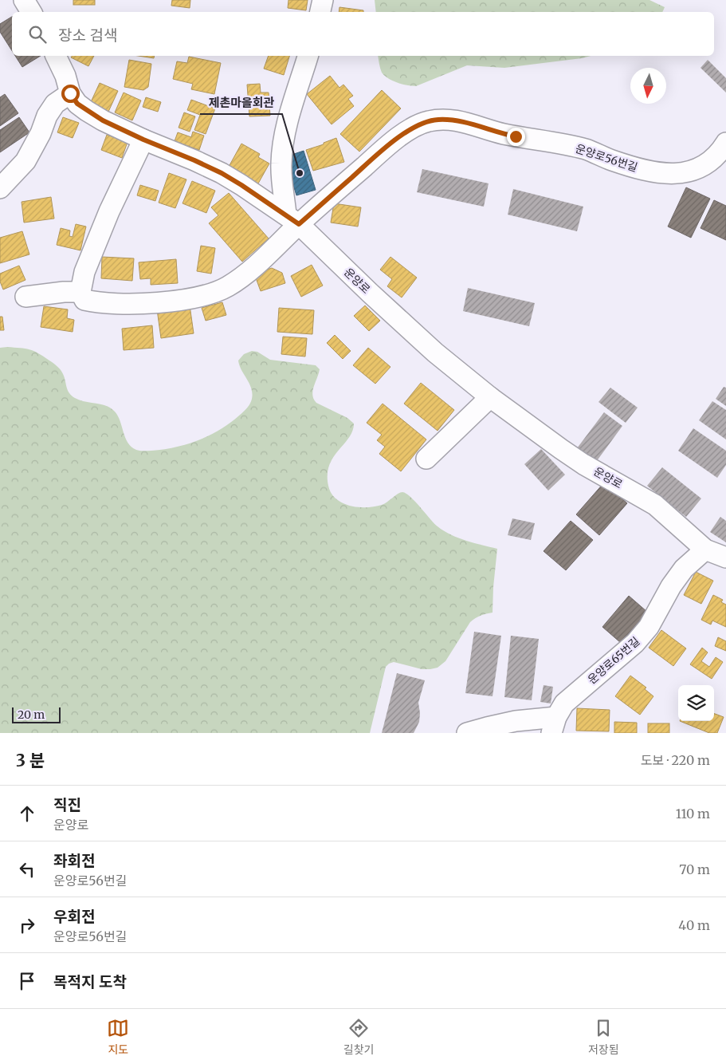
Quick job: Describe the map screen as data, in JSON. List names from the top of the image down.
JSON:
{
  "streets": {
    "street": ["운양로56번길", "운양로", "운양로65번길"]
  },
  "crossings": [
    ["운양로56번길", "운양로"],
    ["운양로", "운양로65번길"]
  ],
  "places": ["제촌마을회관"],
  "scale_bar": "20 m",
  "north": "bottom",
  "page": {
    "search": "장소 검색",
    "scale": "20 m",
    "heading": ["3 분", "도보 · 220 m"],
    "list": [
      ["직진", "운양로", "110 m"],
      ["좌회전", "운양로56번길", "70 m"],
      ["우회전", "운양로56번길", "40 m"],
      "목적지 도착"
    ],
    "nav": ["지도", "길찾기", "저장됨"]
  }
}
